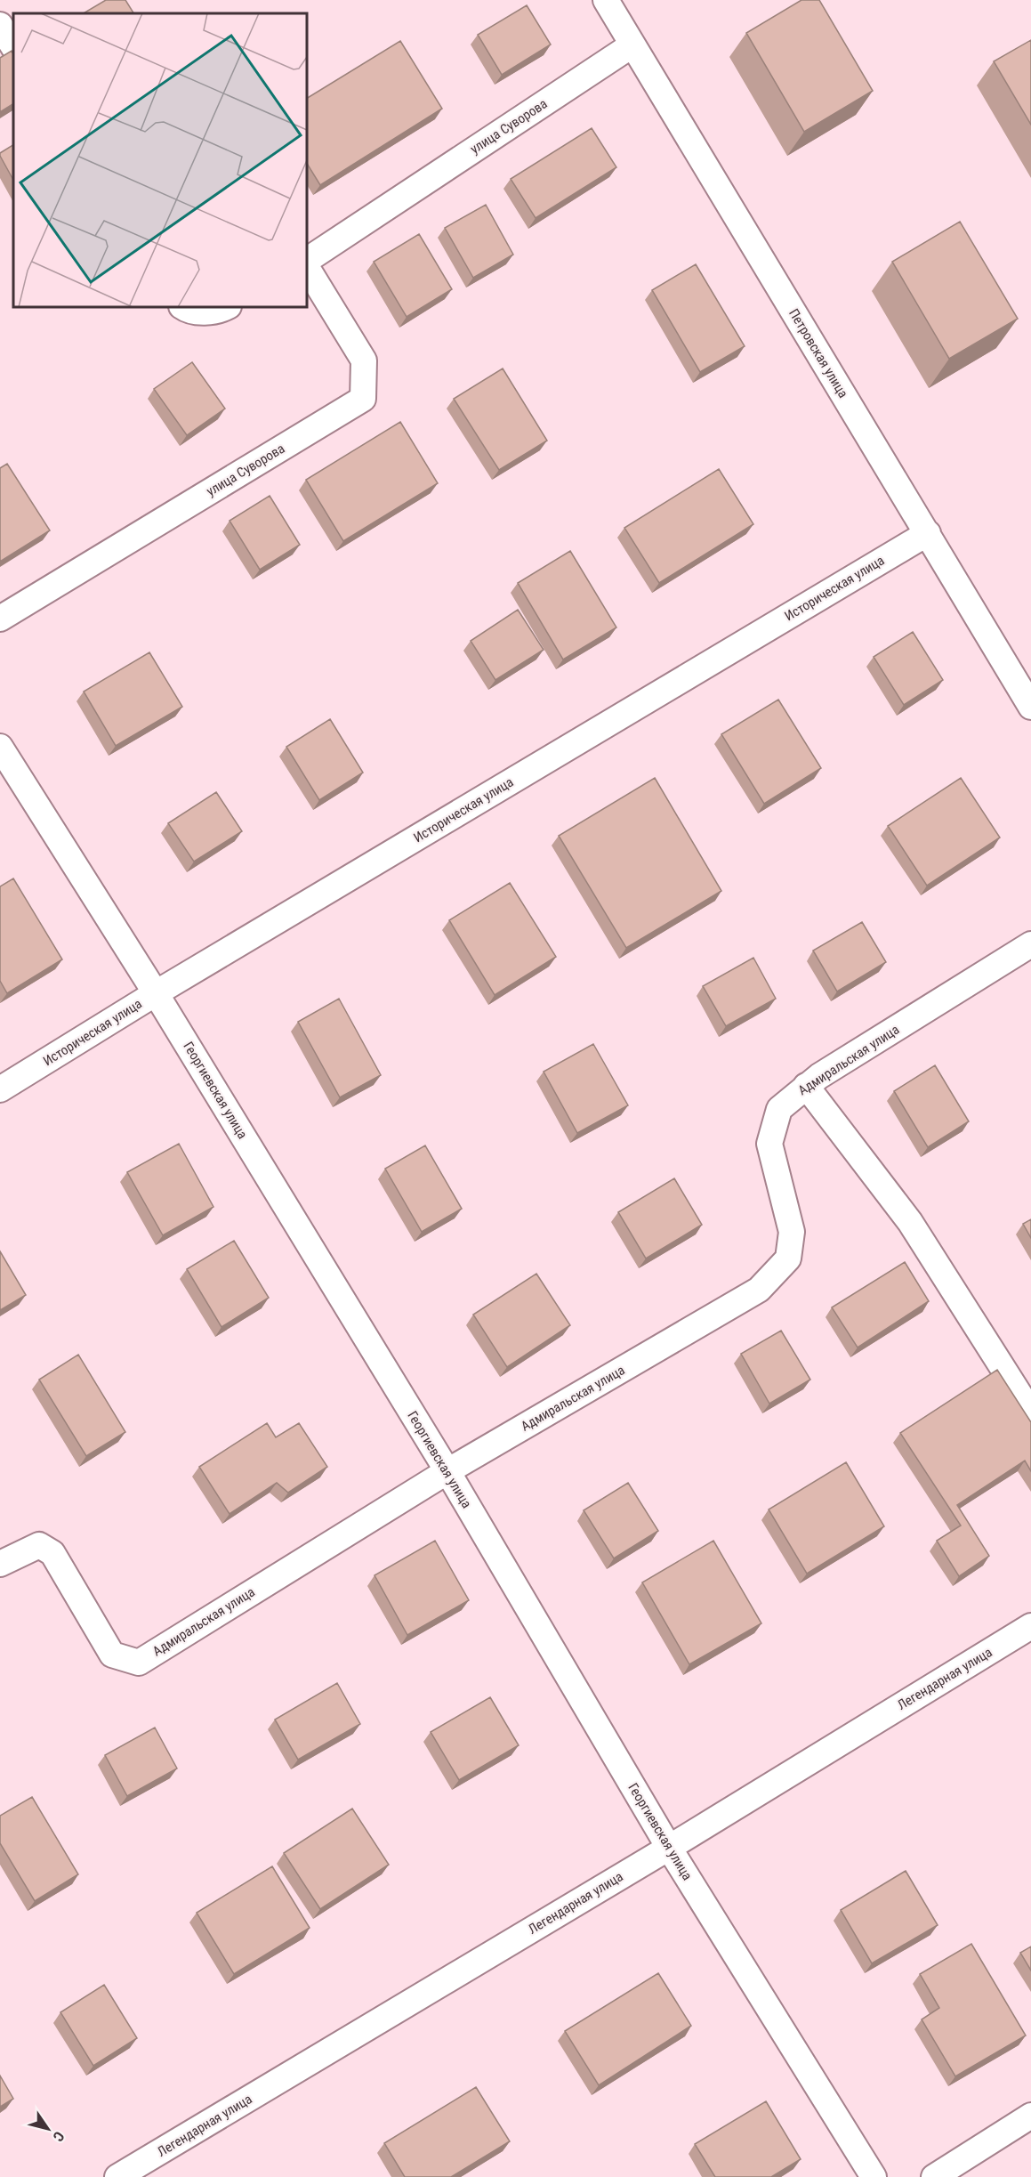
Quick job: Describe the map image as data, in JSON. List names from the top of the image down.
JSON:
{
  "streets": {
    "street": [
      "улица Суворова",
      "Петровская улица",
      "Историческая улица",
      "Адмиральская улица",
      "Георгиевская улица",
      "Легендарная улица"
    ]
  },
  "crossings": [
    ["улица Суворова", "Петровская улица"],
    ["Петровская улица", "Историческая улица"],
    ["Историческая улица", "Георгиевская улица"],
    ["Адмиральская улица", "Георгиевская улица"],
    ["Георгиевская улица", "Легендарная улица"]
  ],
  "north": "bottom right"
}
